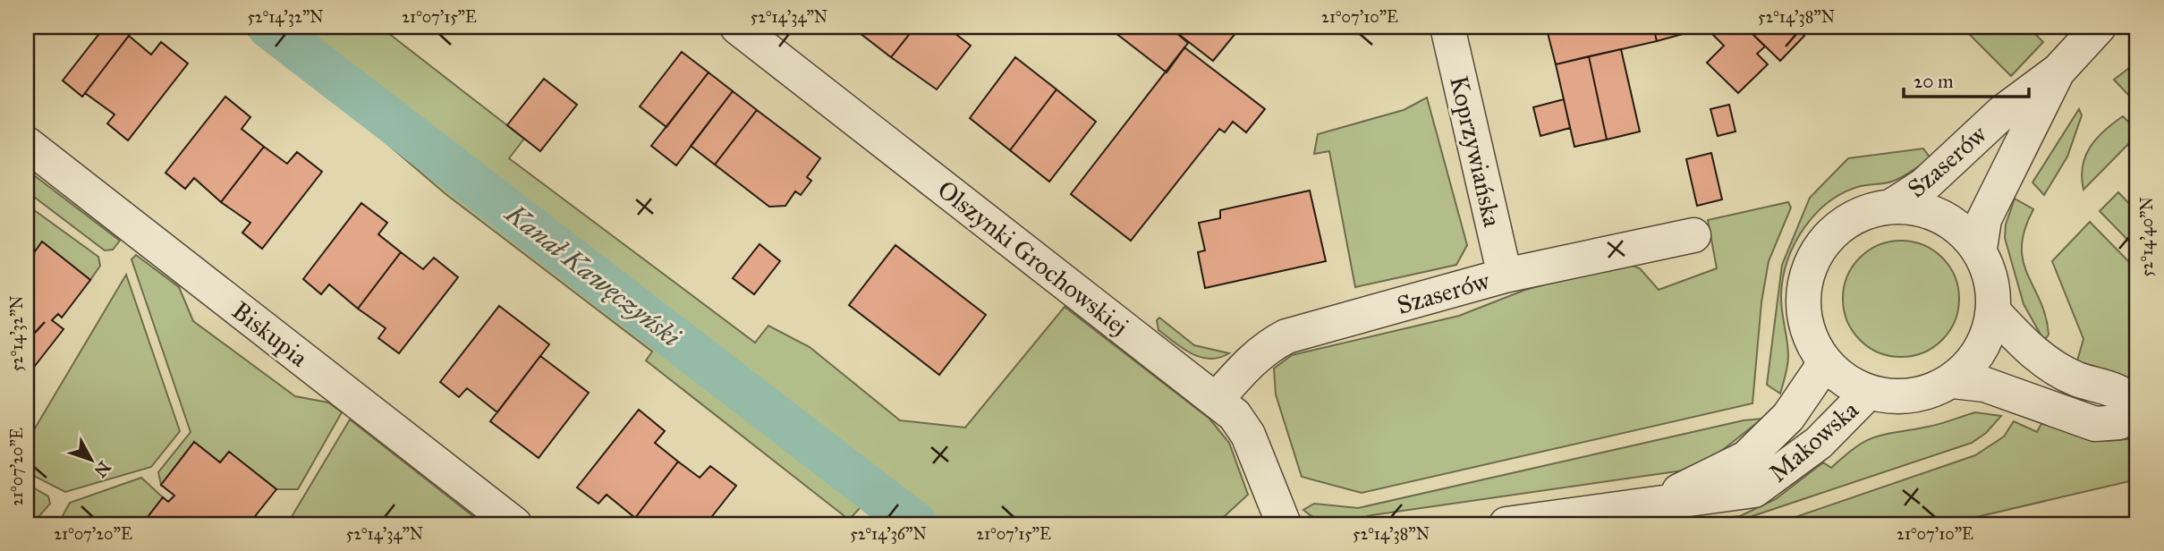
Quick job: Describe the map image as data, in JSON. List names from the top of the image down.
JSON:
{
  "streets": {
    "street": [
      "Koprzywiańska",
      "Szaserów",
      "Olszynki Grochowskiej",
      "Biskupia",
      "Makowska"
    ]
  },
  "crossings": [
    ["Koprzywiańska", "Szaserów"],
    ["Szaserów", "Olszynki Grochowskiej"],
    ["Szaserów", "Makowska"]
  ],
  "water": ["Kanał Kawęczyński"],
  "scale_bar": "20 m",
  "north": "bottom right",
  "coordinates": [
    "52°14'32\"N",
    "21°07'15\"E",
    "52°14'34\"N",
    "21°07'10\"E",
    "52°14'38\"N",
    "52°14'40\"N",
    "21°07'20\"E",
    "52°14'36\"N"
  ]
}
